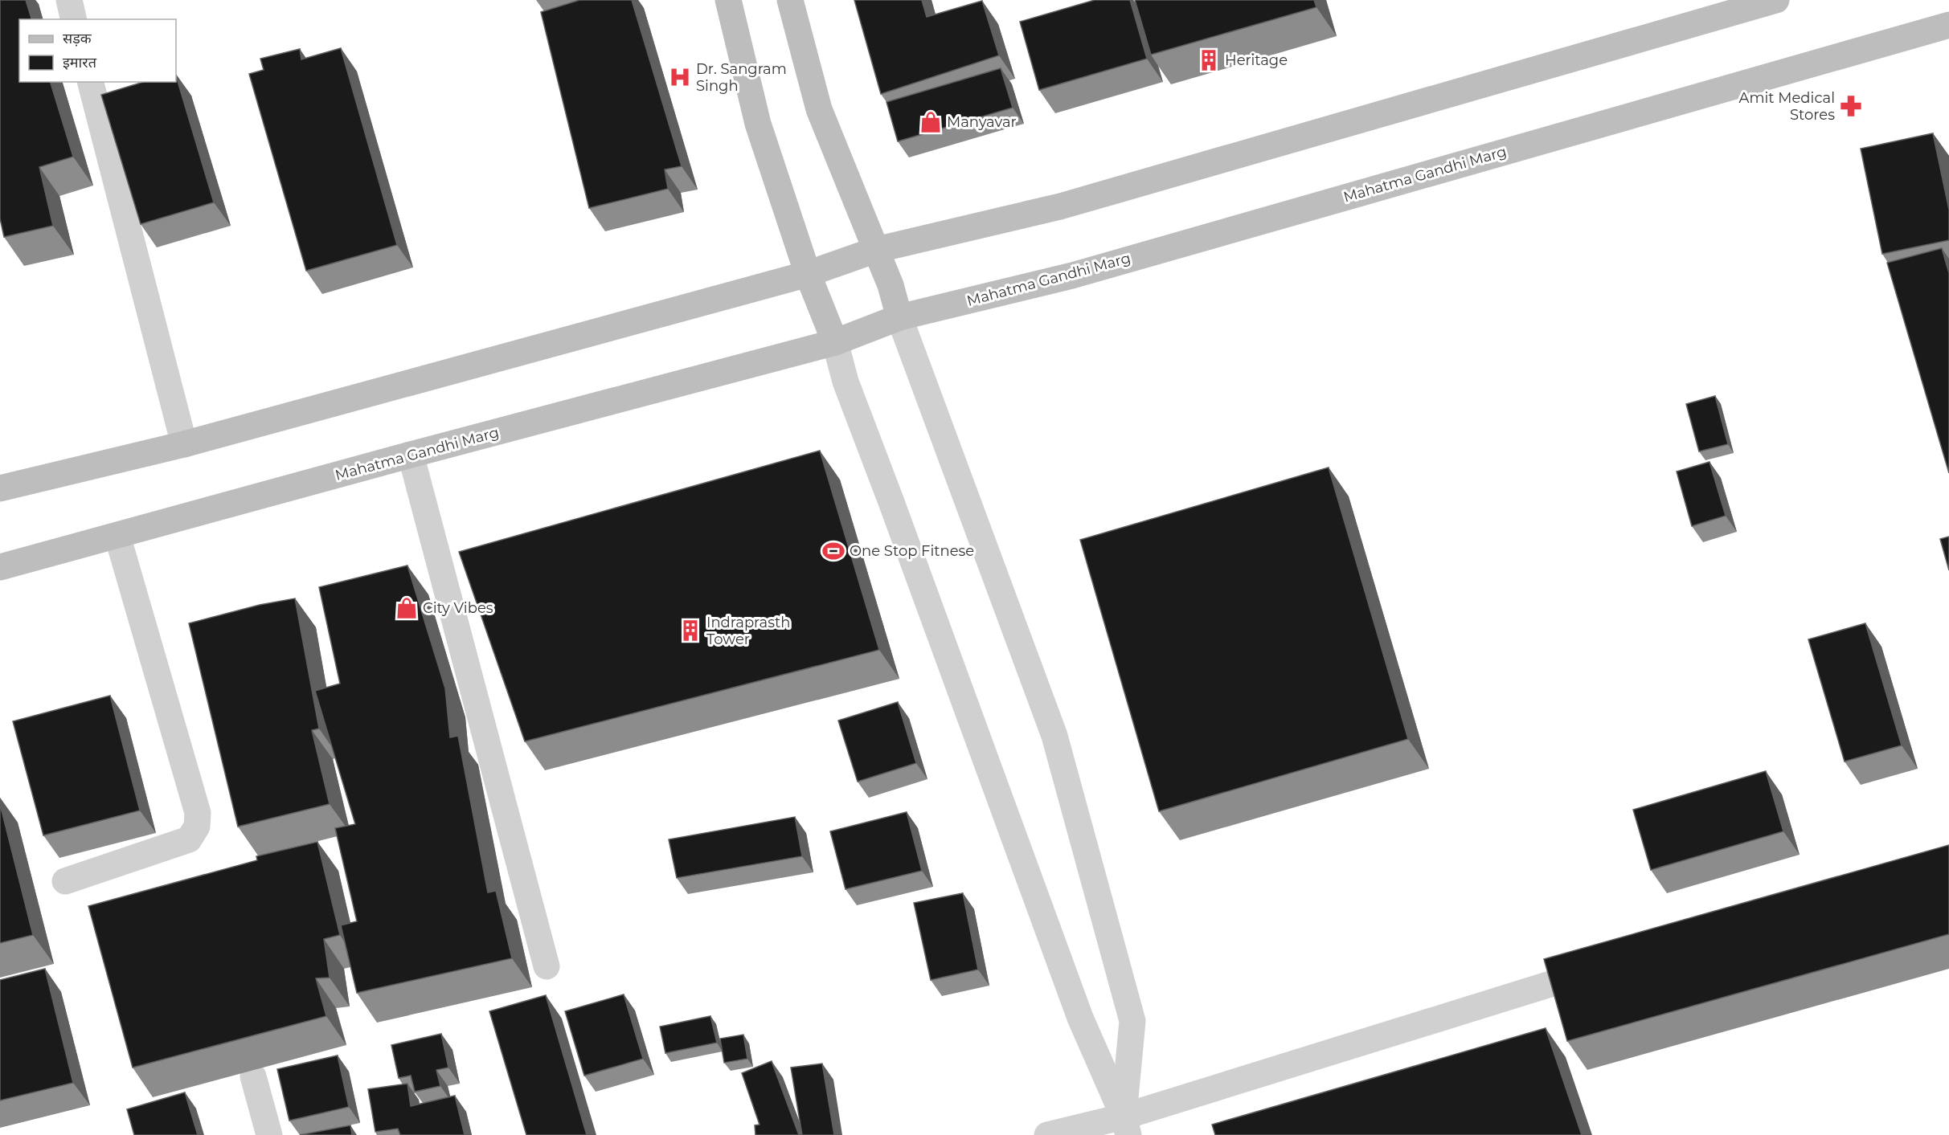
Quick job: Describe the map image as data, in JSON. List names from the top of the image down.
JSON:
{
  "streets": {
    "main road": ["Mahatma Gandhi Marg"]
  },
  "places": {
    "building": ["Heritage", "Indraprasth Tower"],
    "hospital": ["Dr. Sangram Singh"],
    "pharmacy": ["Amit Medical Stores"],
    "shop": ["Manyavar", "City Vibes"],
    "sports": ["One Stop Fitnese"]
  },
  "legend": ["सड़क", "इमारत"]
}
